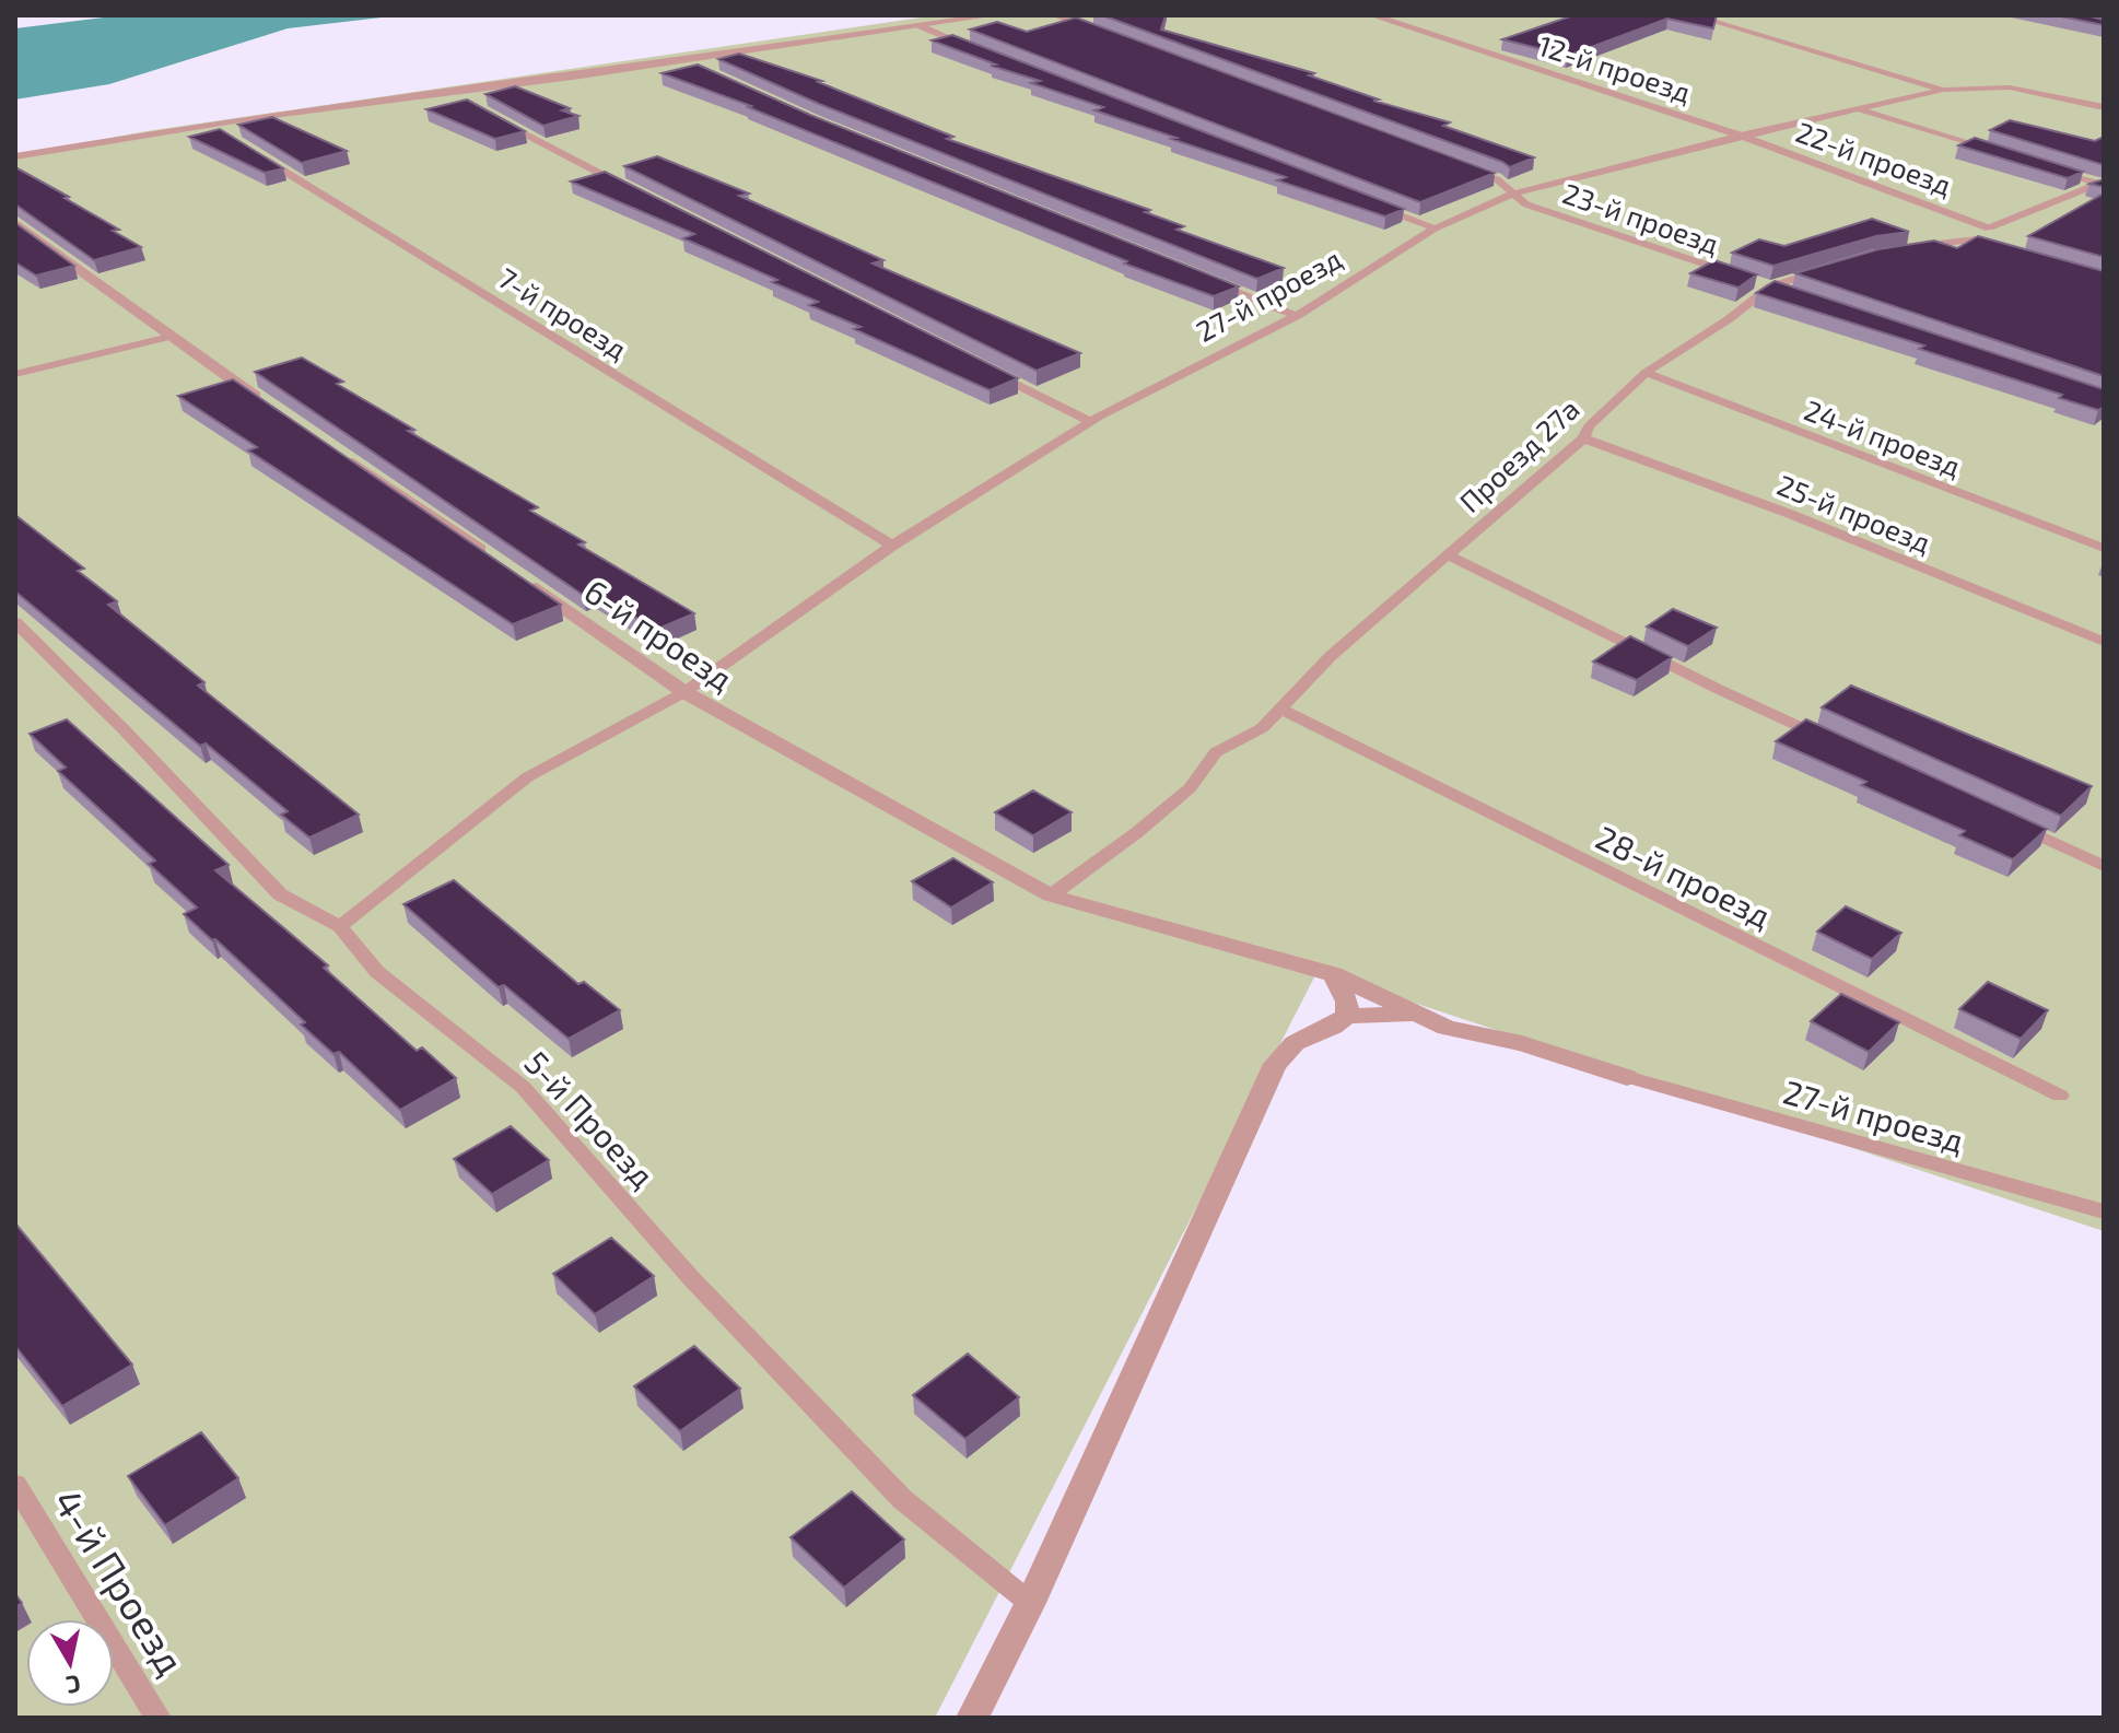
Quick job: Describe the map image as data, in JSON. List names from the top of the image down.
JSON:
{
  "streets": {
    "street": ["12-й проезд", "22-й проезд", "6-й проезд"],
    "lane": [
      "23-й проезд",
      "27-й проезд",
      "7-й проезд",
      "24-й проезд",
      "Проезд 27а",
      "25-й проезд",
      "28-й проезд",
      "5-й Проезд",
      "4-й Проезд"
    ]
  },
  "crossings": [
    ["12-й проезд", "22-й проезд"],
    ["12-й проезд", "27-й проезд"],
    ["22-й проезд", "27-й проезд"],
    ["23-й проезд", "27-й проезд"],
    ["23-й проезд", "Проезд 27а"],
    ["27-й проезд", "7-й проезд"],
    ["27-й проезд", "6-й проезд"],
    ["27-й проезд", "5-й Проезд"],
    ["24-й проезд", "Проезд 27а"],
    ["Проезд 27а", "25-й проезд"],
    ["Проезд 27а", "6-й проезд"],
    ["Проезд 27а", "28-й проезд"]
  ],
  "north": "bottom"
}
